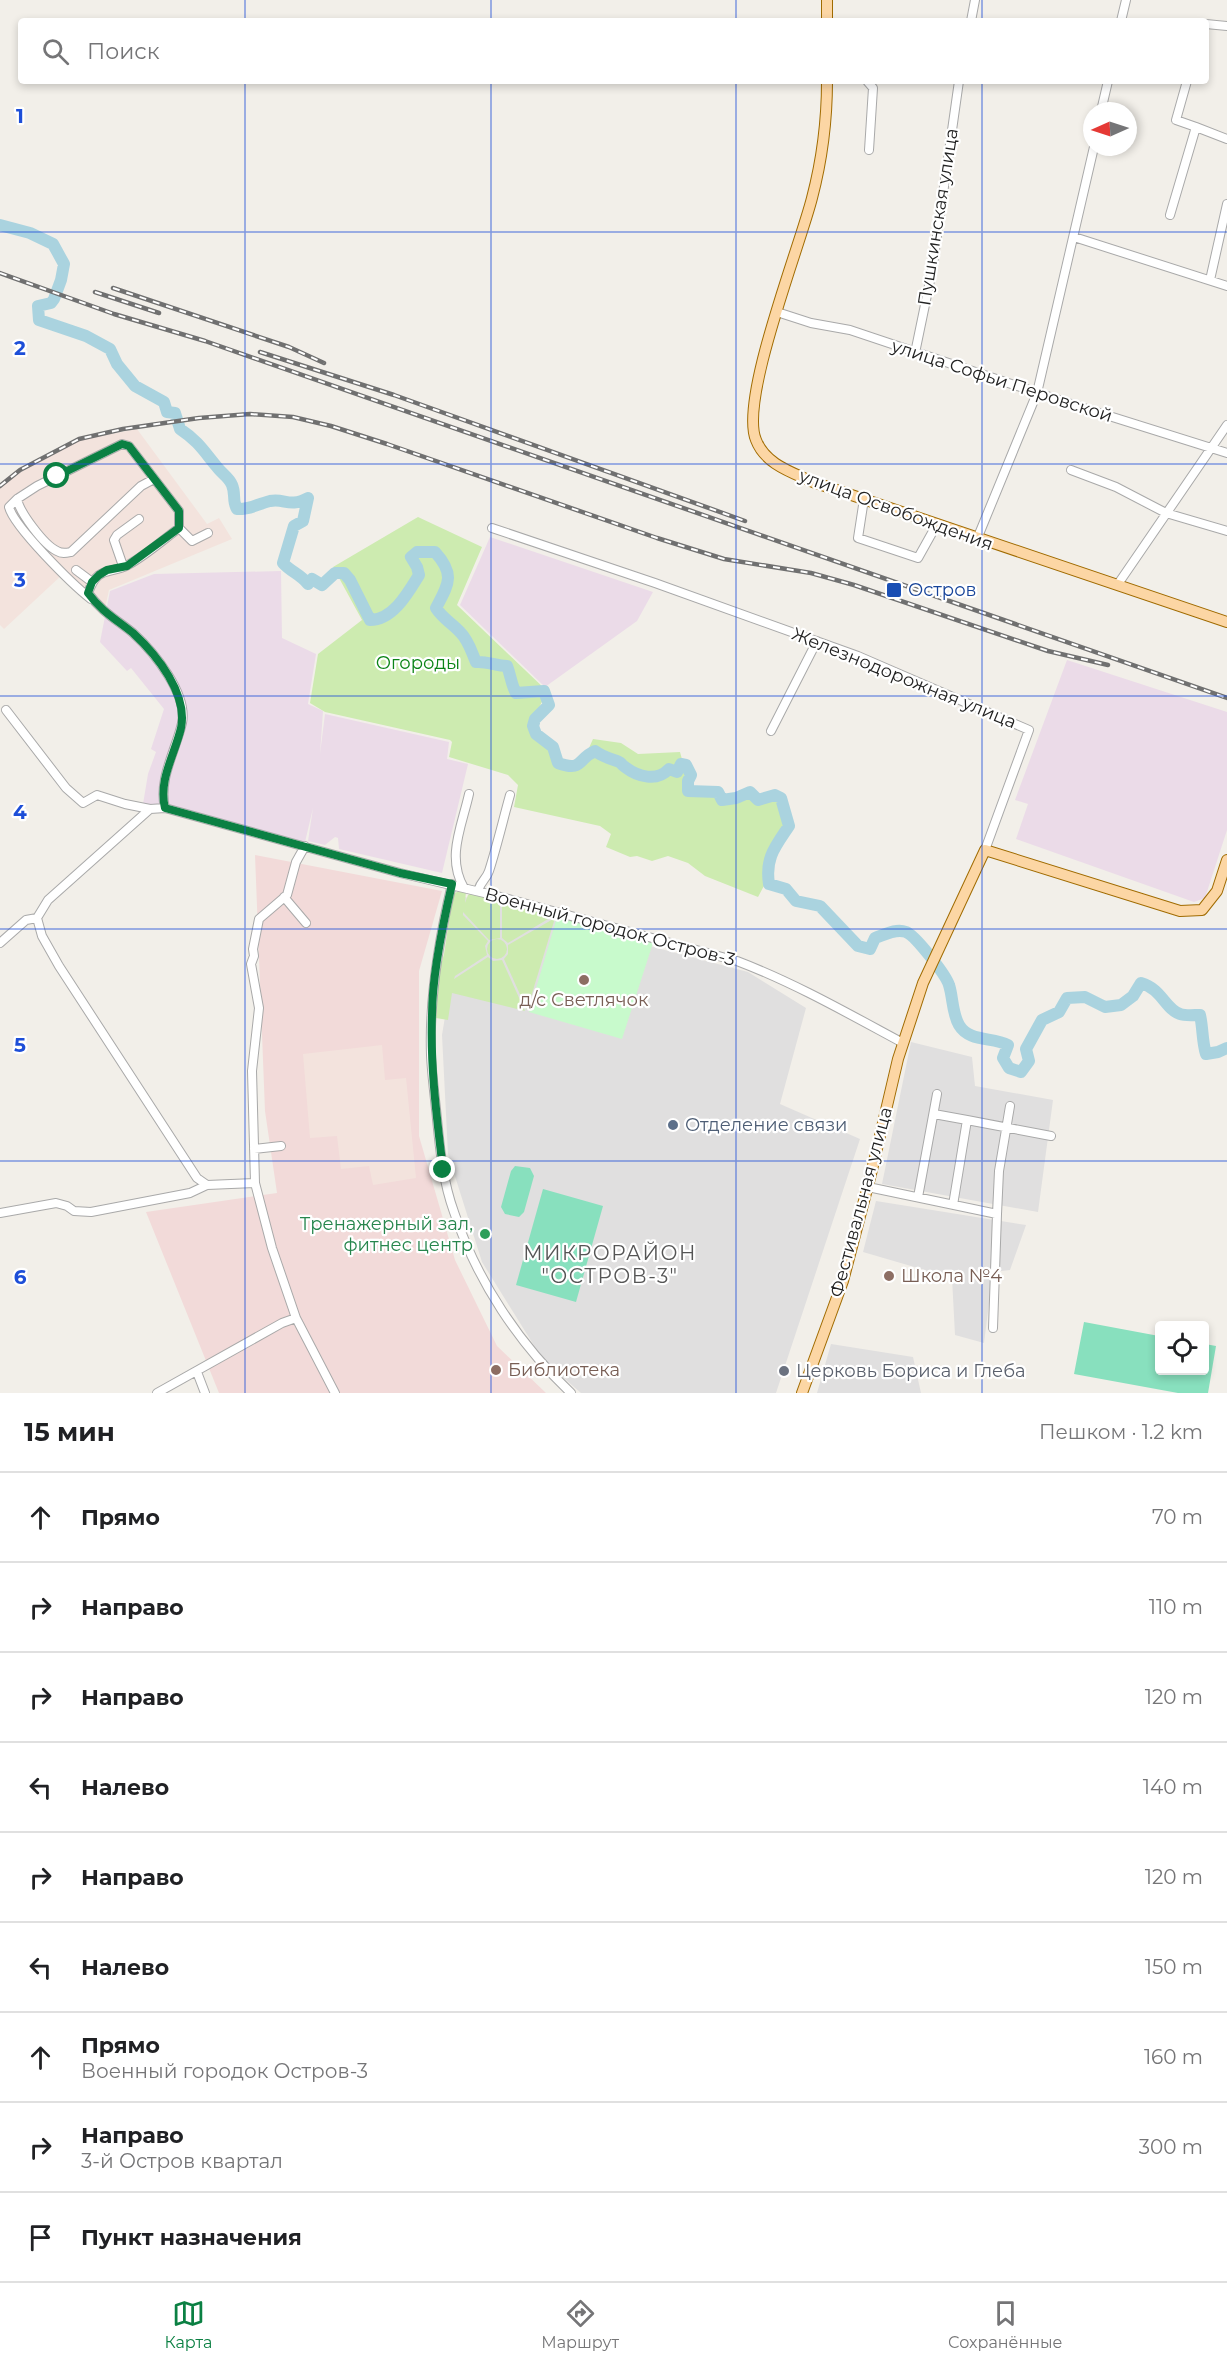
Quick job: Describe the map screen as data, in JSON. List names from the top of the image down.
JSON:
{
  "streets": {
    "main road": ["улица Освобождения", "Фестивальная улица"],
    "street": [
      "Пушкинская улица",
      "улица Софьи Перовской",
      "Железнодорожная улица",
      "Военный городок Остров-3"
    ]
  },
  "crossings": [
    ["Пушкинская улица", "улица Софьи Перовской"],
    ["улица Софьи Перовской", "улица Освобождения"],
    ["Железнодорожная улица", "Фестивальная улица"],
    ["Военный городок Остров-3", "Фестивальная улица"]
  ],
  "districts": ["МИКРОРАЙОН \"ОСТРОВ-3\""],
  "parks": ["Огороды"],
  "places": {
    "transit": ["Остров"],
    "other": [
      "д/с Светлячок",
      "Отделение связи",
      "Тренажерный зал, фитнес центр",
      "Школа №4",
      "Библиотека",
      "Церковь Бориса и Глеба"
    ]
  },
  "north": "left",
  "page": {
    "search": "Поиск",
    "heading": ["15 мин", "Пешком · 1.2 km"],
    "list": [
      ["Прямо", "70 m"],
      ["Направо", "110 m"],
      ["Направо", "120 m"],
      ["Налево", "140 m"],
      ["Направо", "120 m"],
      ["Налево", "150 m"],
      ["Прямо", "Военный городок Остров-3", "160 m"],
      ["Направо", "3-й Остров квартал", "300 m"],
      "Пункт назначения"
    ],
    "nav": ["Карта", "Маршрут", "Сохранённые"]
  },
  "grid": {
    "rows": [
      "1",
      "2",
      "3",
      "4",
      "5",
      "6"
    ]
  }
}
